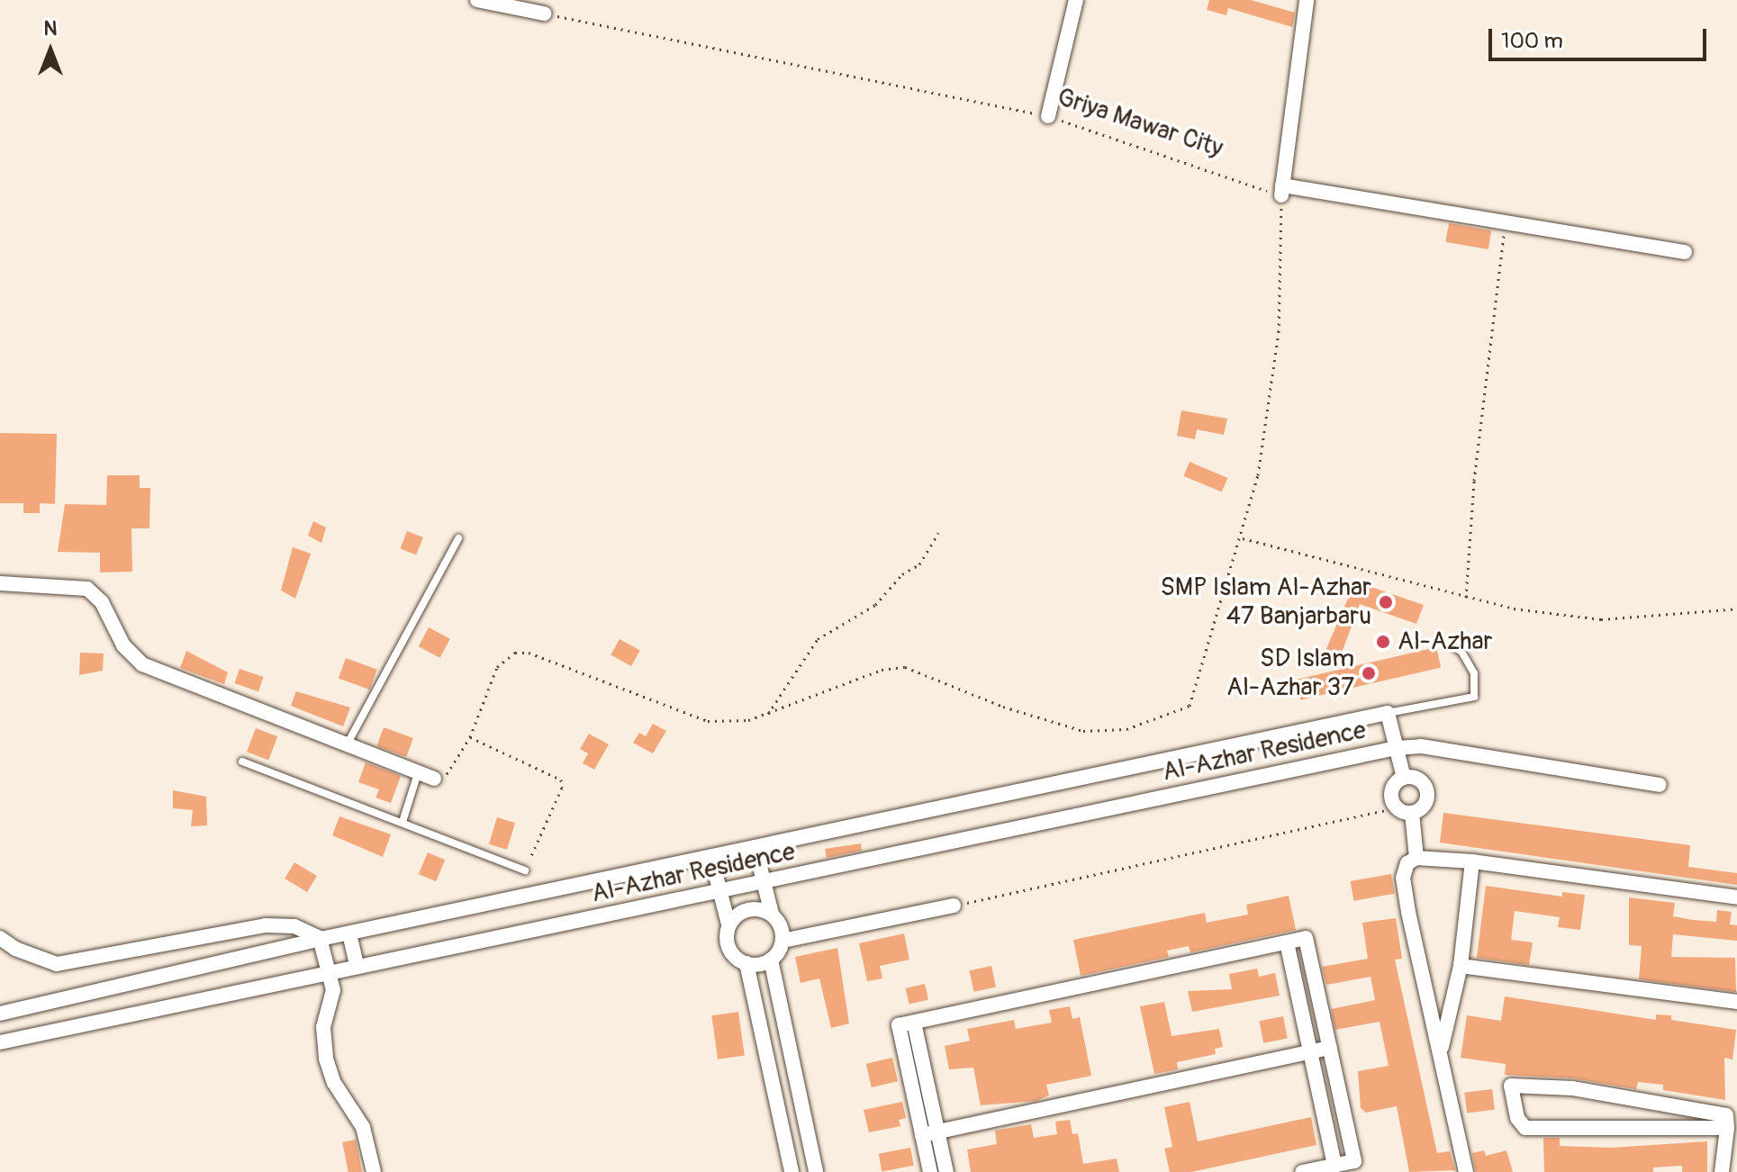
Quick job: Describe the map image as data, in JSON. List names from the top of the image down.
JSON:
{
  "streets": {
    "street": ["Al-Azhar Residence"],
    "path": ["Griya Mawar City"]
  },
  "places": ["SMP Islam Al-Azhar 47 Banjarbaru", "Al-Azhar", "SD Islam Al-Azhar 37"],
  "scale_bar": "100 m",
  "north": "top"
}
